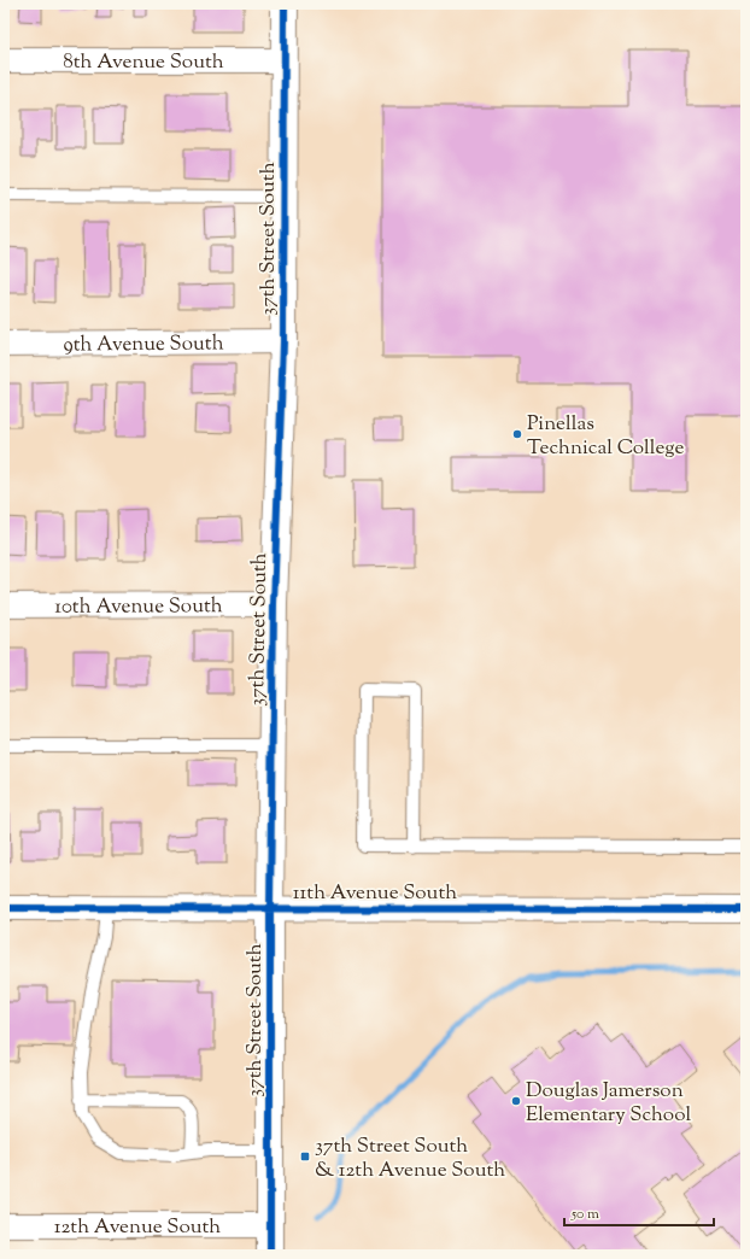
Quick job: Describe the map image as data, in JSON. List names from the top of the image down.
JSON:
{
  "streets": {
    "street": [
      "8th Avenue South",
      "37th Street South",
      "9th Avenue South",
      "10th Avenue South",
      "11th Avenue South",
      "12th Avenue South"
    ]
  },
  "crossings": [
    ["8th Avenue South", "37th Street South"],
    ["37th Street South", "9th Avenue South"],
    ["37th Street South", "10th Avenue South"],
    ["37th Street South", "11th Avenue South"],
    ["37th Street South", "12th Avenue South"]
  ],
  "places": {
    "other": ["Pinellas Technical College", "Douglas Jamerson Elementary School"],
    "transit": ["37th Street South & 12th Avenue South"]
  },
  "scale_bar": "50 m"
}
